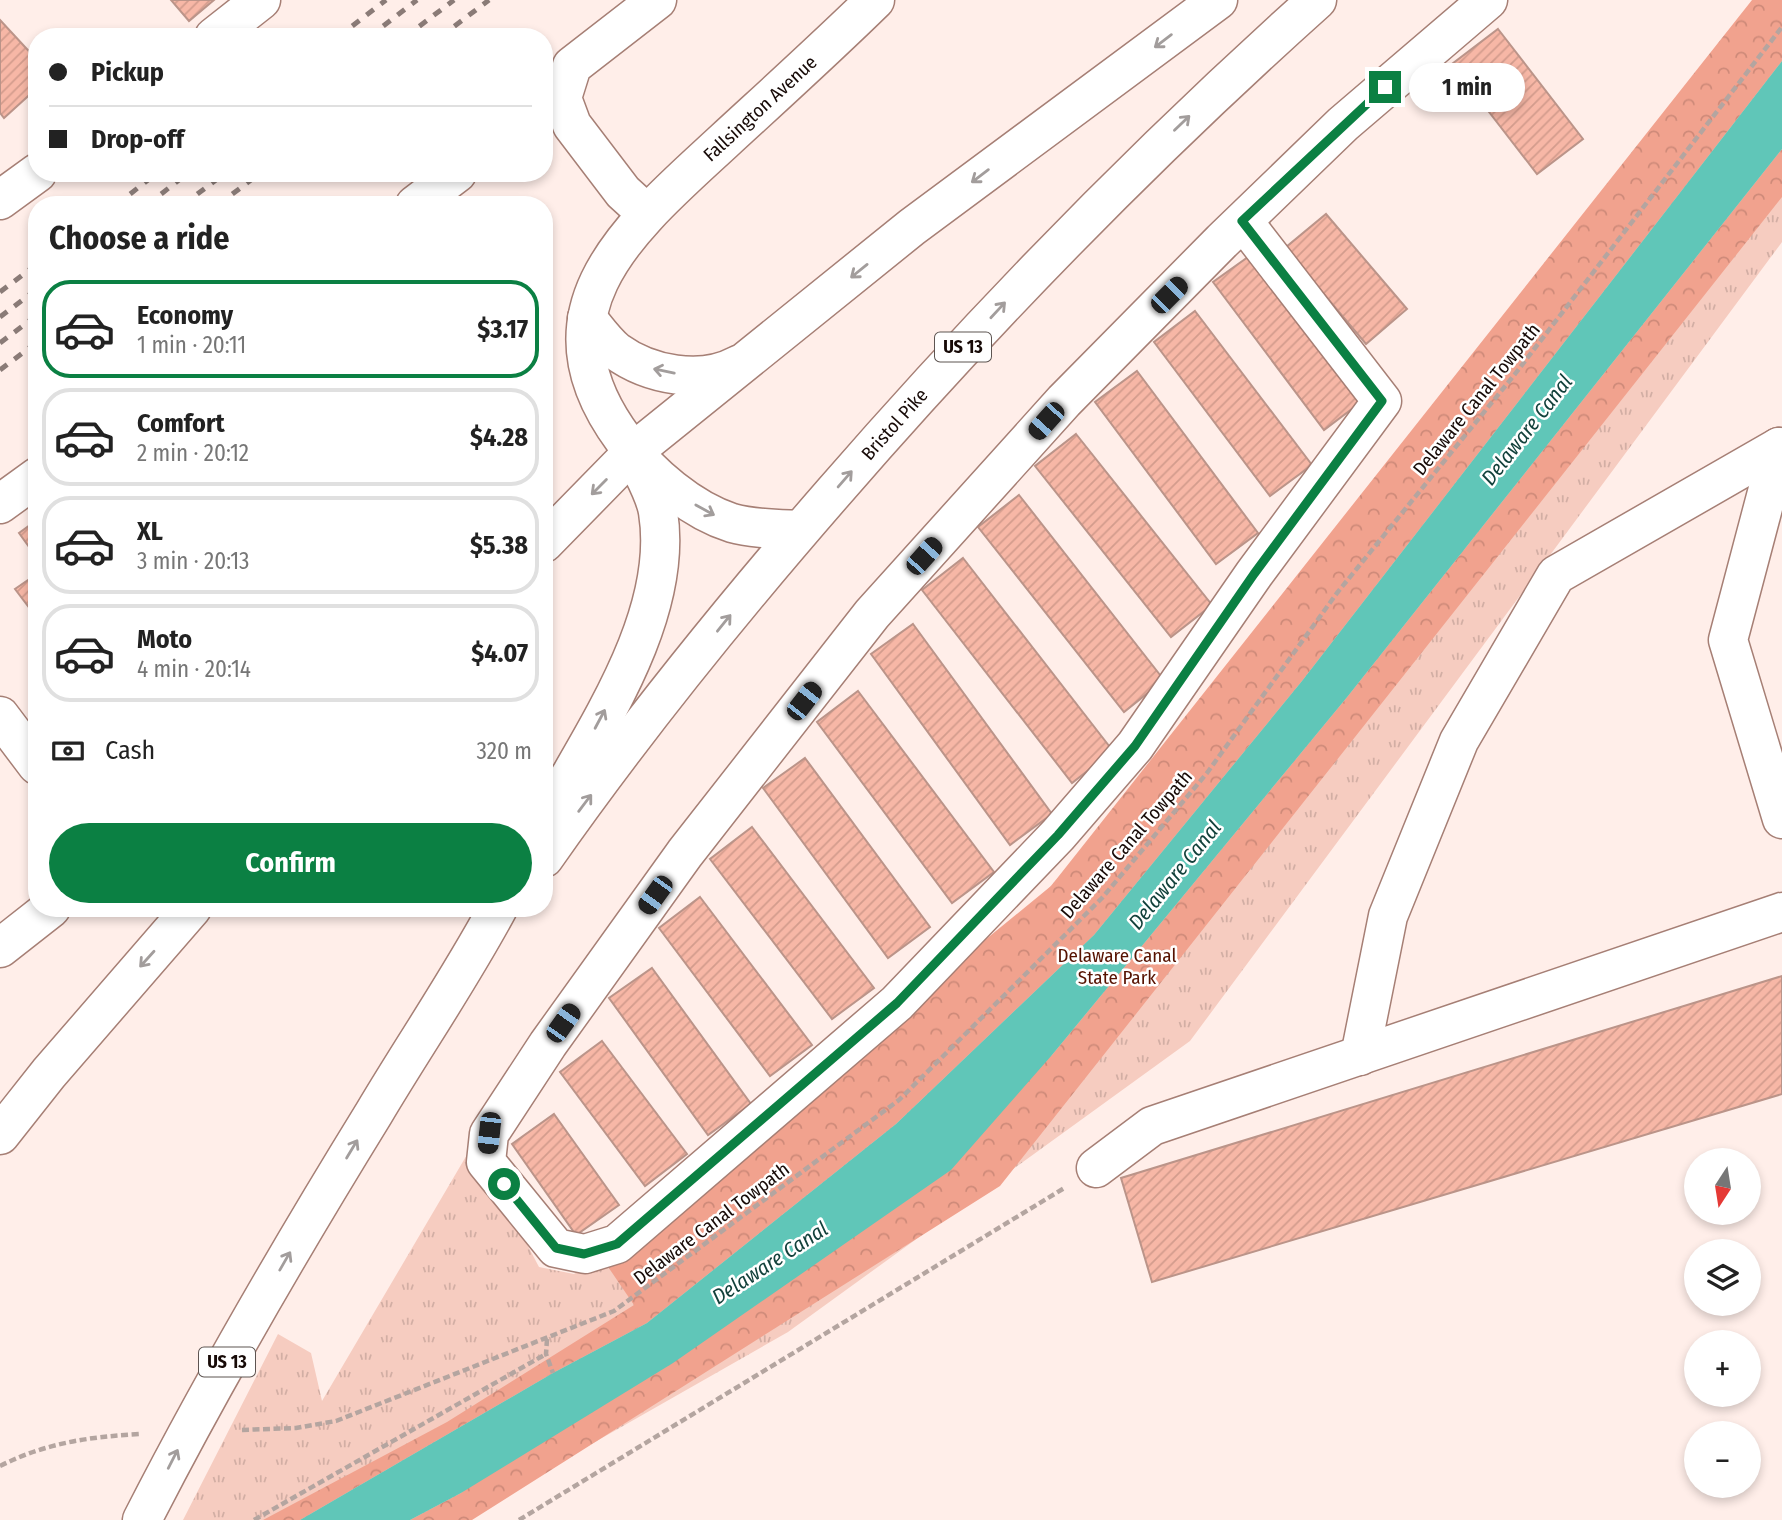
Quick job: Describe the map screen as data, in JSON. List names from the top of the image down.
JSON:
{
  "streets": {
    "main road": ["Fallsington Avenue", "US 13", "Bristol Pike"],
    "path": ["Delaware Canal Towpath"]
  },
  "crossings": [
    ["Fallsington Avenue", "Bristol Pike"]
  ],
  "water": ["Delaware Canal"],
  "parks": ["Delaware Canal State Park"],
  "north": "bottom",
  "page": {
    "banner": ["Pickup", "Drop-off"],
    "bubble": "1 min",
    "heading": "Choose a ride",
    "list": [
      {
        "name": "Economy",
        "note": "1 min · 20:11",
        "value": "$3.17"
      },
      {
        "name": "Comfort",
        "note": "2 min · 20:12",
        "value": "$4.28"
      },
      {
        "name": "XL",
        "note": "3 min · 20:13",
        "value": "$5.38"
      },
      {
        "name": "Moto",
        "note": "4 min · 20:14",
        "value": "$4.07"
      }
    ],
    "pay": ["Cash", "320 m"],
    "buttons": "Confirm",
    "map_buttons": ["+", "−"]
  }
}
